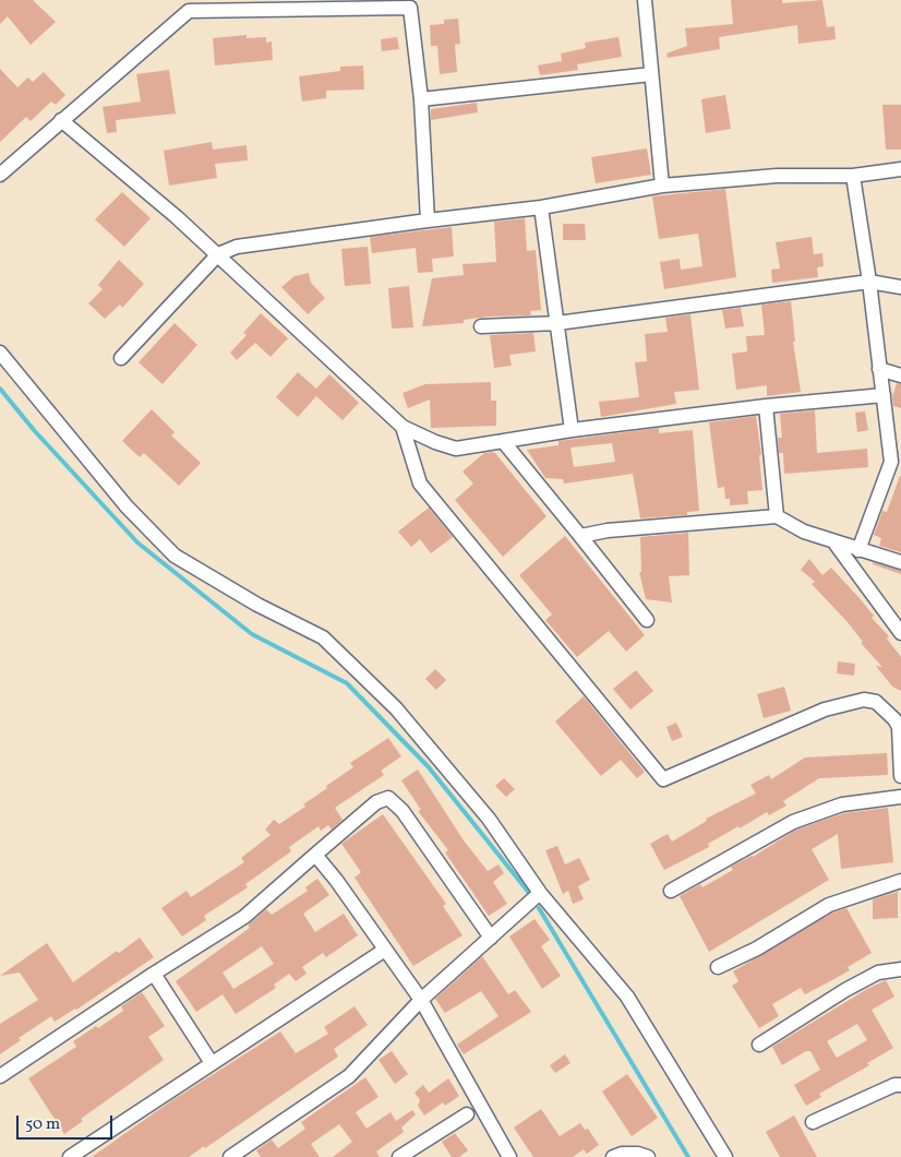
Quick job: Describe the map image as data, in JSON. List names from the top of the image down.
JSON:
{
  "scale_bar": "50 m"
}
